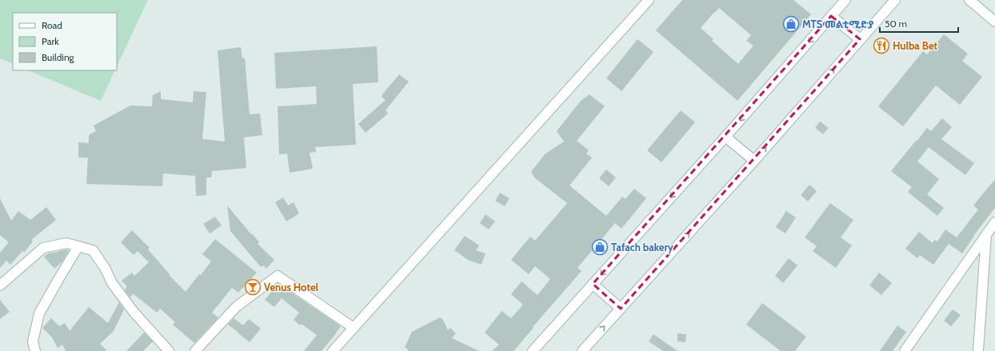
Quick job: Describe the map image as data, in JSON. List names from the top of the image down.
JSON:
{
  "places": {
    "shop": ["MTS መልቲሚድያ", "Tafach bakery"],
    "restaurant": ["Hulba Bet"],
    "bar": ["Venus Hotel"]
  },
  "legend": ["Road", "Park", "Building"],
  "scale_bar": "50 m"
}
